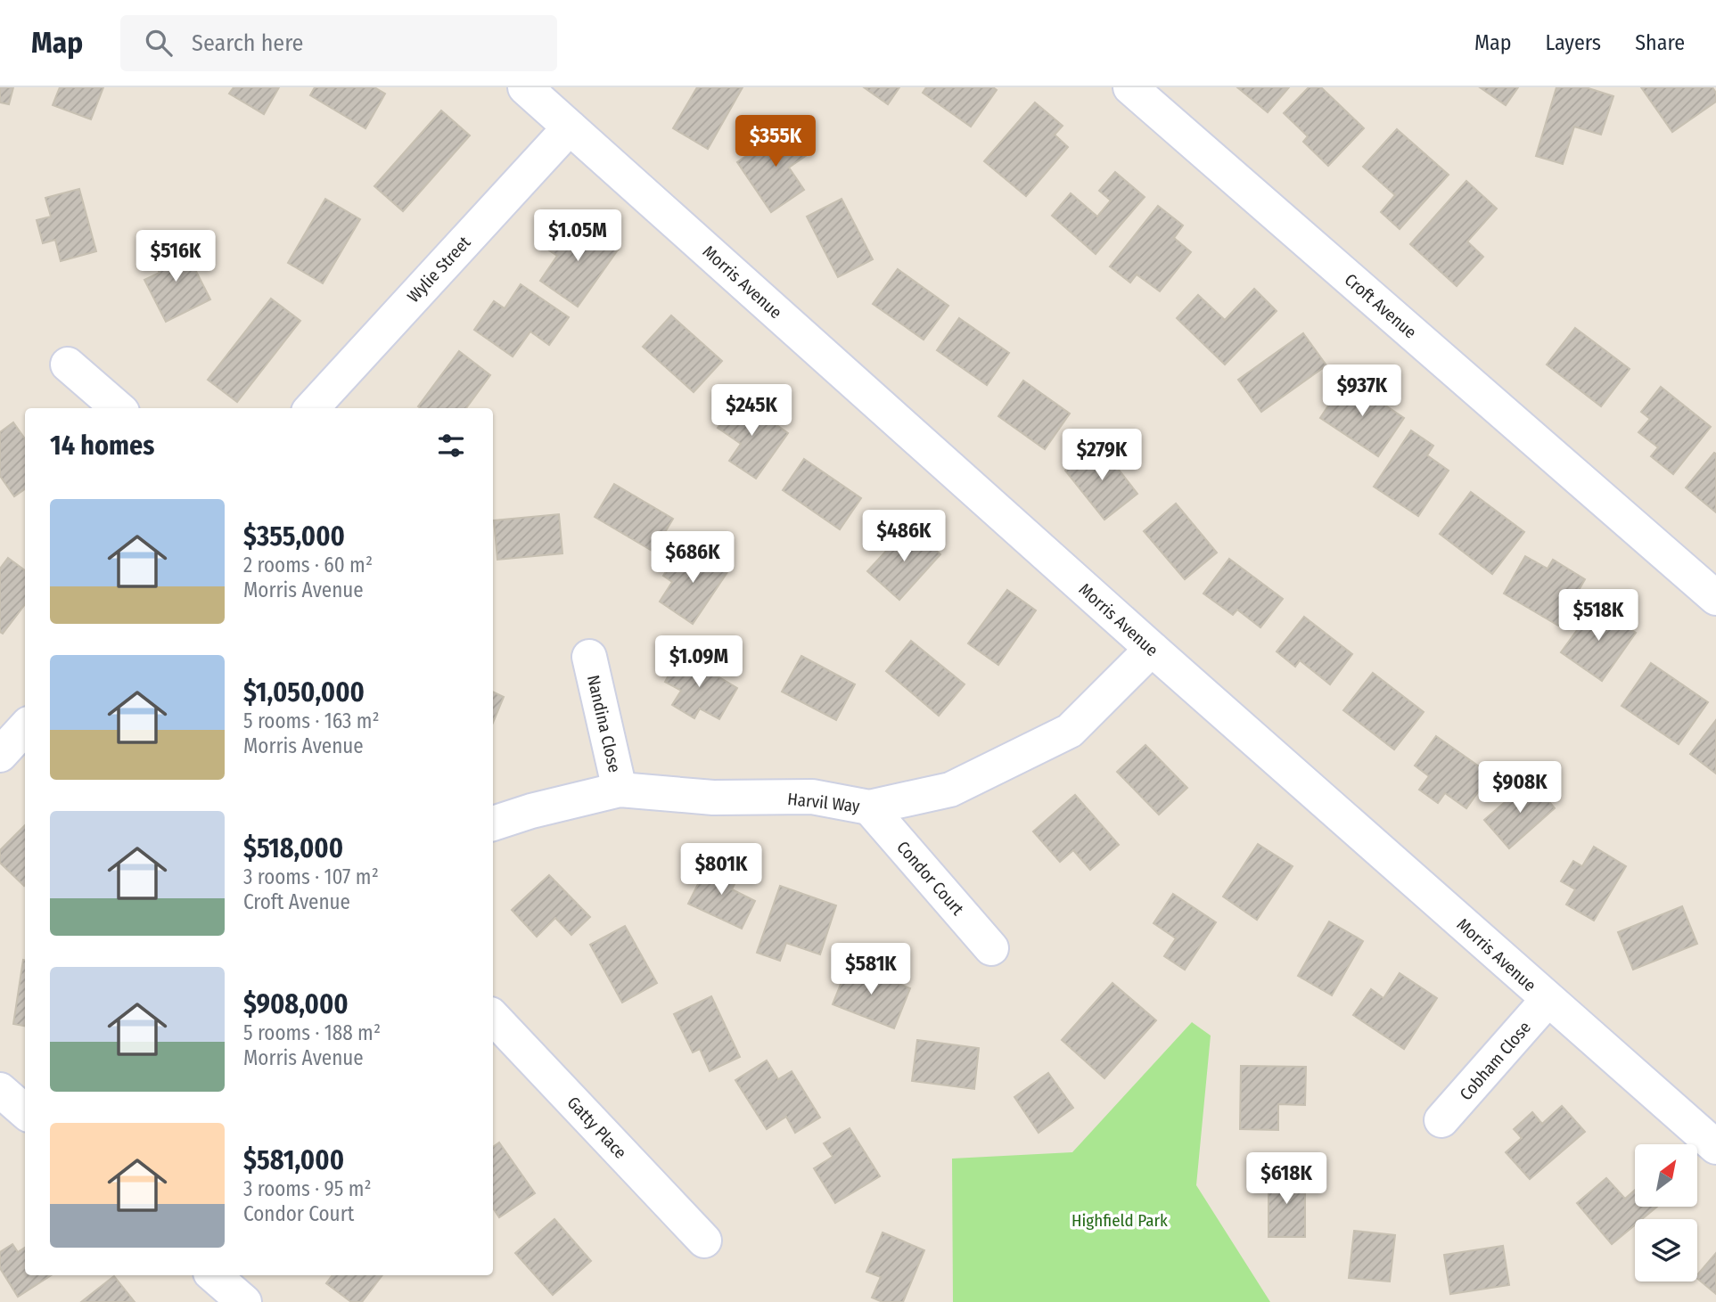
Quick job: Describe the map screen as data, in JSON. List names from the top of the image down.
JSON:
{
  "streets": {
    "street": [
      "Wylie Street",
      "Morris Avenue",
      "Croft Avenue",
      "Nandina Close",
      "Harvil Way",
      "Condor Court",
      "Cobham Close",
      "Gatty Place"
    ]
  },
  "crossings": [
    ["Wylie Street", "Morris Avenue"],
    ["Morris Avenue", "Harvil Way"],
    ["Morris Avenue", "Cobham Close"],
    ["Nandina Close", "Harvil Way"],
    ["Harvil Way", "Condor Court"]
  ],
  "parks": ["Highfield Park"],
  "north": "top right",
  "page": {
    "header": "Map",
    "search": "Search here",
    "nav": ["Map", "Layers", "Share"],
    "price": [
      "$355K",
      "$1.05M",
      "$516K",
      "$937K",
      "$245K",
      "$279K",
      "$486K",
      "$686K",
      "$518K",
      "$1.09M",
      "$908K",
      "$801K",
      "$581K",
      "$618K"
    ],
    "heading": "14 homes",
    "list": [
      {
        "name": "$355,000",
        "note": "2 rooms · 60 m² · Morris Avenue"
      },
      {
        "name": "$1,050,000",
        "note": "5 rooms · 163 m² · Morris Avenue"
      },
      {
        "name": "$518,000",
        "note": "3 rooms · 107 m² · Croft Avenue"
      },
      {
        "name": "$908,000",
        "note": "5 rooms · 188 m² · Morris Avenue"
      },
      {
        "name": "$581,000",
        "note": "3 rooms · 95 m² · Condor Court"
      }
    ]
  }
}
